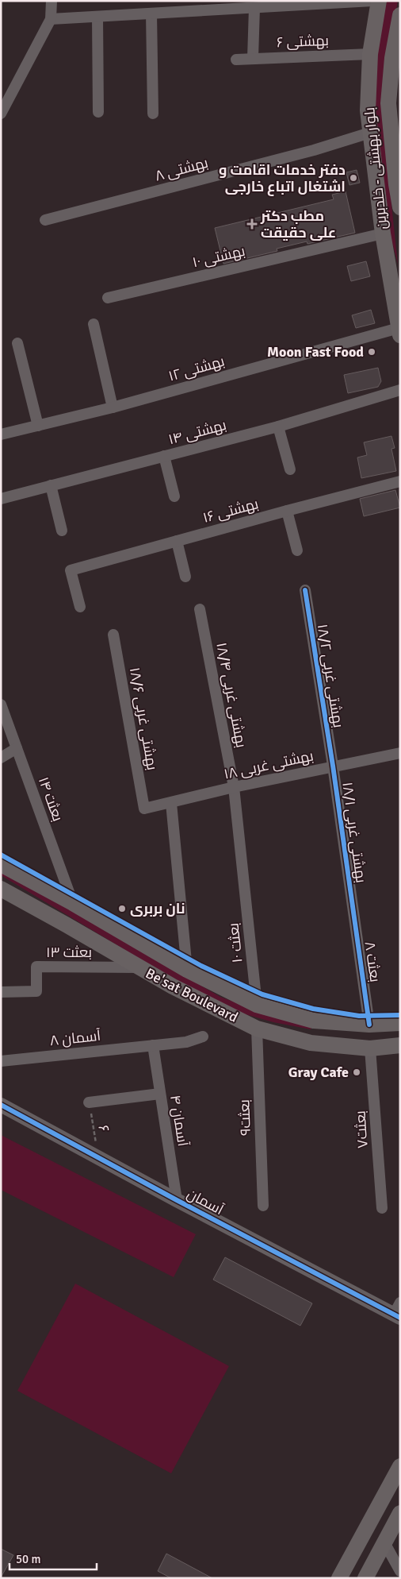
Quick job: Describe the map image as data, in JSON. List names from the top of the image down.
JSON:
{
  "streets": {
    "main road": ["بلوار بهشتی - خلدبرین", "Be'sat Boulevard"],
    "street": [
      "۶ بهشتی",
      "۸ بهشتی",
      "۱۰ بهشتی",
      "۱۲ بهشتی",
      "۱۴ بهشتی",
      "۱۶ بهشتی",
      "بهشتی غربی ۱۸/۲",
      "بهشتی غربی ۱۸/۴",
      "بهشتی غربی ۱۸/۶",
      "بهشتی غربی ۱۸",
      "بعثت ۱۴",
      "بهشتی غربی ۱۸/۱",
      "۱۰ بعثت",
      "۱۳ بعثت",
      "۸ بعثت",
      "۸ آسمان",
      "بعثت۹",
      "۴ آسمان",
      "بعثت۷",
      "آسمان"
    ],
    "path": ["۶"]
  },
  "crossings": [
    ["۶ بهشتی", "بلوار بهشتی - خلدبرین"],
    ["بلوار بهشتی - خلدبرین", "۸ بهشتی"],
    ["بلوار بهشتی - خلدبرین", "۱۰ بهشتی"],
    ["بلوار بهشتی - خلدبرین", "۱۲ بهشتی"],
    ["بهشتی غربی ۱۸/۲", "بهشتی غربی ۱۸"],
    ["بهشتی غربی ۱۸/۲", "بهشتی غربی ۱۸/۱"],
    ["بهشتی غربی ۱۸/۴", "بهشتی غربی ۱۸"],
    ["بهشتی غربی ۱۸/۴", "۱۰ بعثت"],
    ["بهشتی غربی ۱۸/۶", "بهشتی غربی ۱۸"],
    ["بهشتی غربی ۱۸", "بهشتی غربی ۱۸/۱"],
    ["بعثت ۱۴", "Be'sat Boulevard"],
    ["بهشتی غربی ۱۸/۱", "۸ بعثت"],
    ["۱۰ بعثت", "Be'sat Boulevard"],
    ["۱۳ بعثت", "Be'sat Boulevard"],
    ["۸ بعثت", "Be'sat Boulevard"],
    ["Be'sat Boulevard", "بعثت۹"],
    ["Be'sat Boulevard", "بعثت۷"],
    ["۸ آسمان", "۴ آسمان"],
    ["۴ آسمان", "آسمان"],
    ["۶", "آسمان"]
  ],
  "places": {
    "other": [
      "دفتر خدمات اقامت و اشتغال اتباع خارجی",
      "Moon Fast Food",
      "نان بربری",
      "Gray Cafe"
    ],
    "health": ["مطب دکتر علی حقیقت"]
  },
  "scale_bar": "50 m"
}
